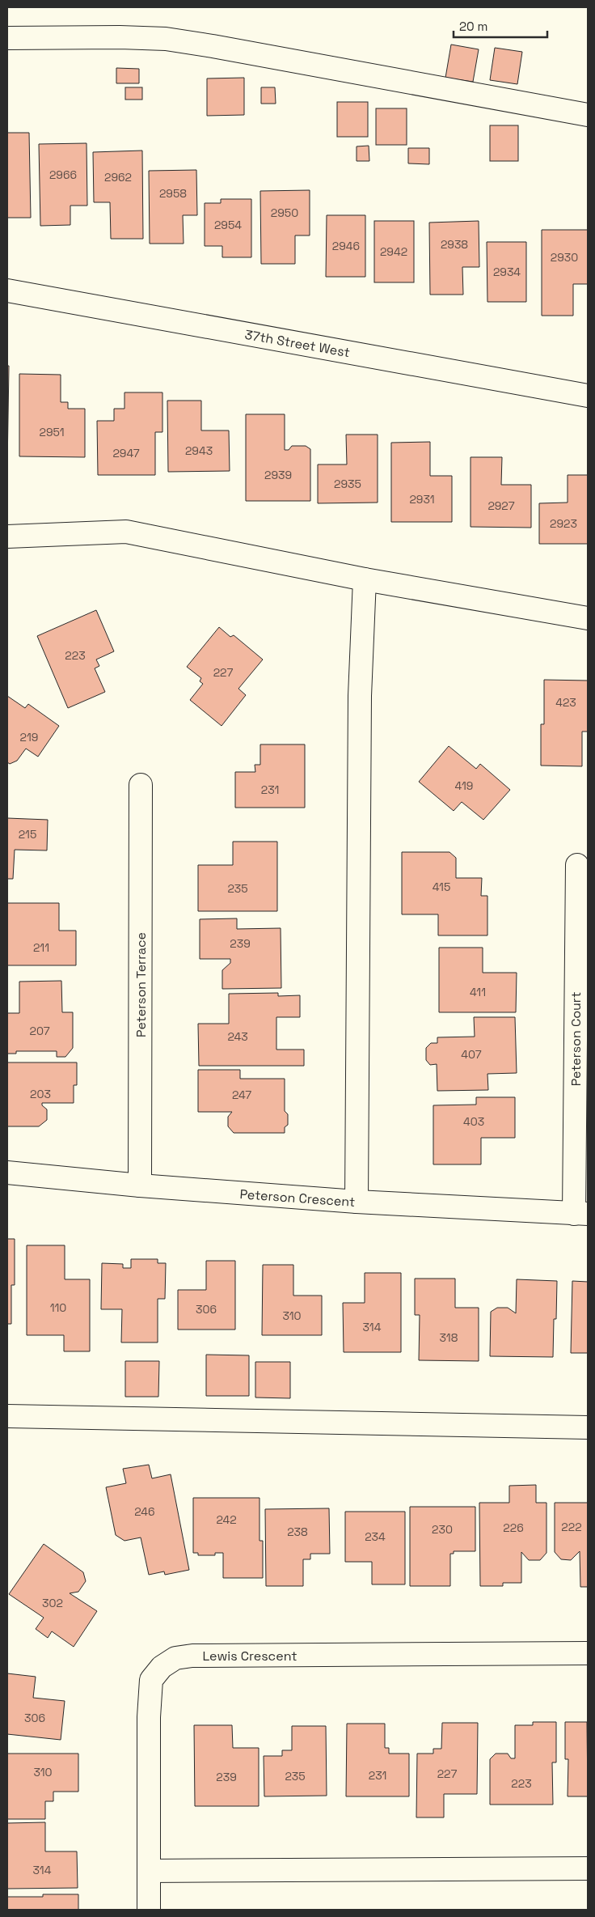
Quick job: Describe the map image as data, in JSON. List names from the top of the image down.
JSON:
{
  "streets": {
    "street": [
      "37th Street West",
      "Peterson Terrace",
      "Peterson Court",
      "Peterson Crescent",
      "Lewis Crescent"
    ]
  },
  "crossings": [
    ["Peterson Terrace", "Peterson Crescent"],
    ["Peterson Court", "Peterson Crescent"]
  ],
  "house_numbers": [
    "2966",
    "2962",
    "2958",
    "2950",
    "2954",
    "2938",
    "2946",
    "2942",
    "2930",
    "2934",
    "2951",
    "2943",
    "2947",
    "2939",
    "2935",
    "2931",
    "2927",
    "2923",
    "223",
    "227",
    "423",
    "219",
    "419",
    "231",
    "215",
    "415",
    "235",
    "239",
    "211",
    "411",
    "207",
    "243",
    "407",
    "203",
    "247",
    "403",
    "110",
    "306",
    "310",
    "314",
    "318",
    "246",
    "242",
    "222",
    "226",
    "230",
    "238",
    "234",
    "302",
    "306",
    "310",
    "227",
    "231",
    "235",
    "239",
    "223",
    "314"
  ],
  "scale_bar": "20 m"
}
